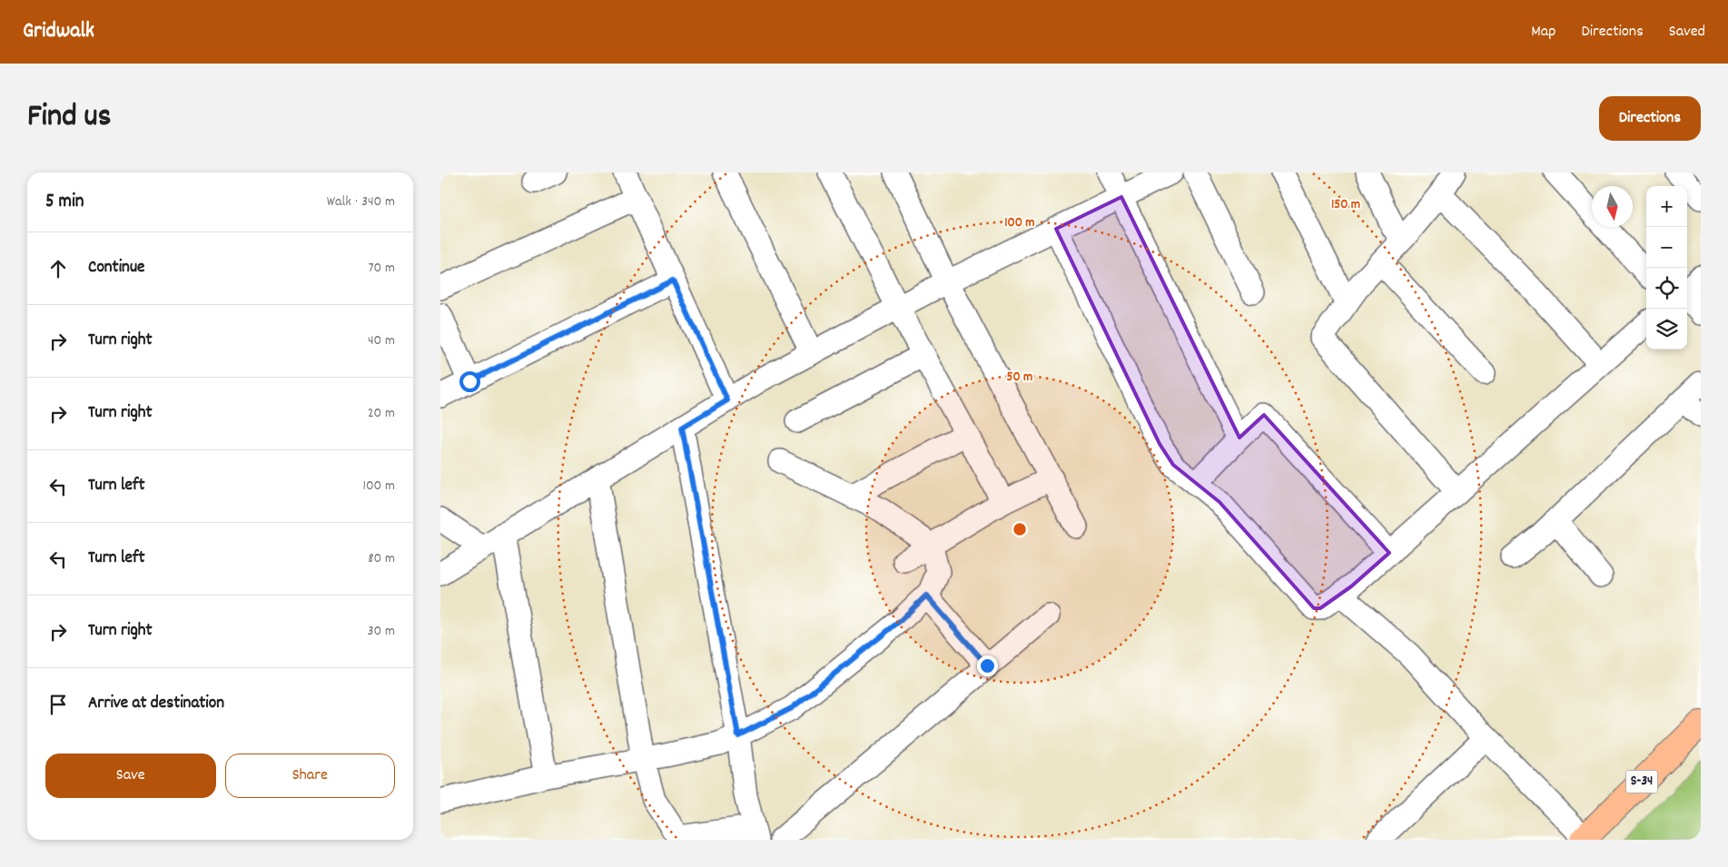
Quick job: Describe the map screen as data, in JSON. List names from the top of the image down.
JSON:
{
  "streets": {
    "main road": ["S-34"]
  },
  "north": "bottom",
  "page": {
    "header": "Gridwalk",
    "nav": ["Map", "Directions", "Saved"],
    "title": "Find us",
    "buttons": [
      "Directions",
      ["Save", "Share"]
    ],
    "heading": ["5 min", "Walk · 340 m"],
    "map_buttons": ["+", "−"],
    "list": [
      ["Continue", "70 m"],
      ["Turn right", "40 m"],
      ["Turn right", "20 m"],
      ["Turn left", "100 m"],
      ["Turn left", "80 m"],
      ["Turn right", "30 m"],
      "Arrive at destination"
    ]
  },
  "rings": ["150 m", "100 m", "50 m"]
}
